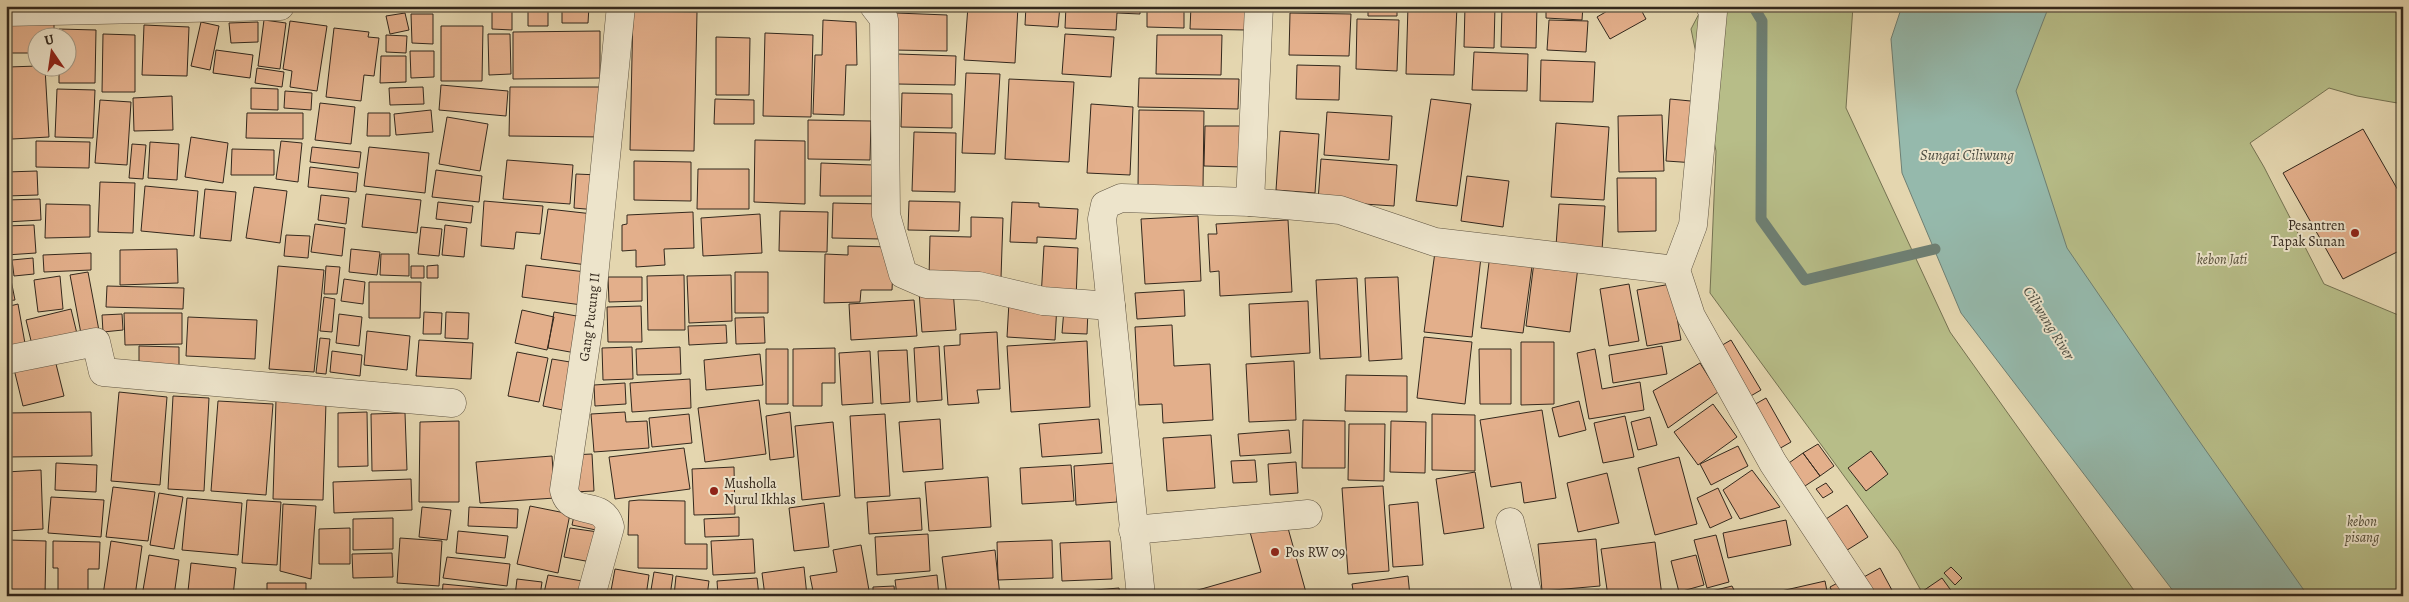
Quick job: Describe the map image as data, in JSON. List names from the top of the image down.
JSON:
{
  "streets": {
    "street": ["Gang Pucung II"]
  },
  "water": ["Sungai Ciliwung", "Ciliwung River"],
  "parks": ["kebon Jati", "kebon pisang"],
  "places": ["Pesantren Tapak Sunan", "Musholla Nurul Ikhlas", "Pos RW 09"],
  "north": "top"
}
